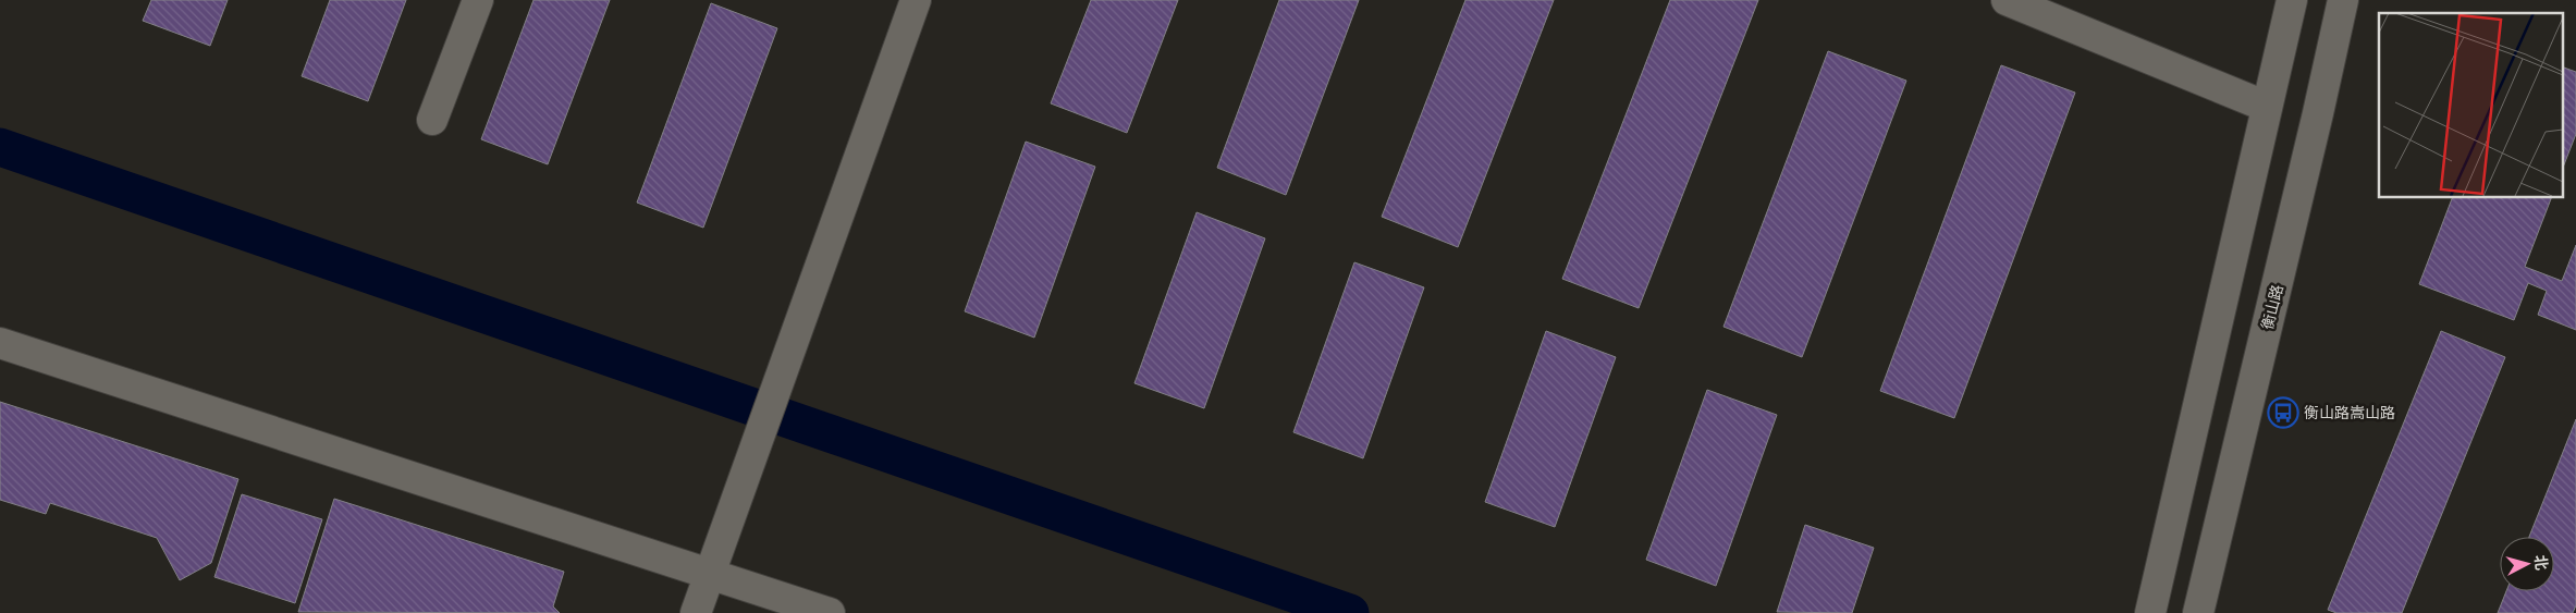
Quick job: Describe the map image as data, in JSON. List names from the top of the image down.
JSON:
{
  "streets": {
    "street": ["衡山路"]
  },
  "places": {
    "bus stop": ["衡山路嵩山路"]
  },
  "north": "right"
}
